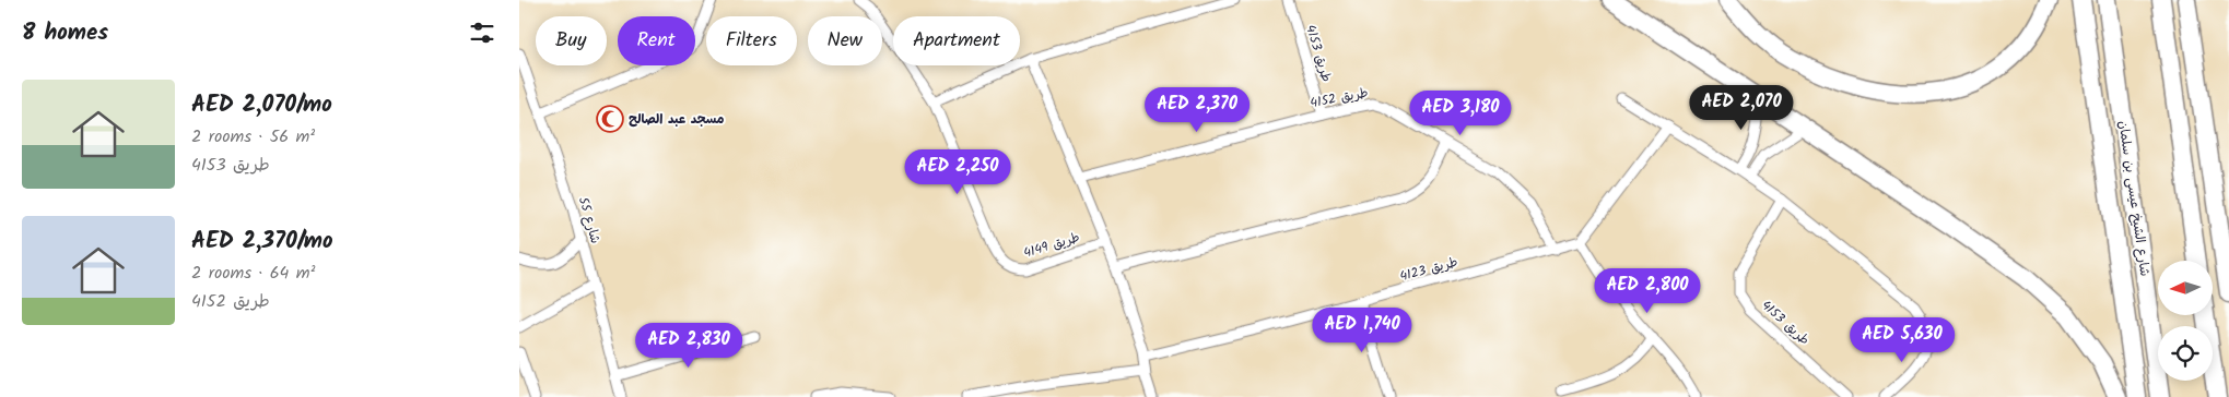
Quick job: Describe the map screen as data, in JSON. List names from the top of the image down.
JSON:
{
  "streets": {
    "highway": ["شارع الشيخ عيسى بن سلمان"],
    "street": [
      "طريق 4153",
      "طريق 4152",
      "شارع 55",
      "طريق 4149",
      "طريق 4123"
    ]
  },
  "crossings": [
    ["طريق 4153", "طريق 4152"],
    ["طريق 4152", "طريق 4123"]
  ],
  "places": {
    "mosque": ["مسجد عبد الصالح"]
  },
  "north": "left",
  "page": {
    "heading": "8 homes",
    "chip": [
      "Buy",
      "Rent",
      "Filters",
      "New",
      "Apartment"
    ],
    "list": [
      {
        "name": "AED 2,070/mo",
        "note": "2 rooms · 56 m² · طريق 4153"
      },
      {
        "name": "AED 2,370/mo",
        "note": "2 rooms · 64 m² · طريق 4152"
      }
    ],
    "price": [
      "AED 2,070",
      "AED 2,370",
      "AED 3,180",
      "AED 2,250",
      "AED 2,800",
      "AED 1,740",
      "AED 5,630",
      "AED 2,830"
    ]
  }
}
